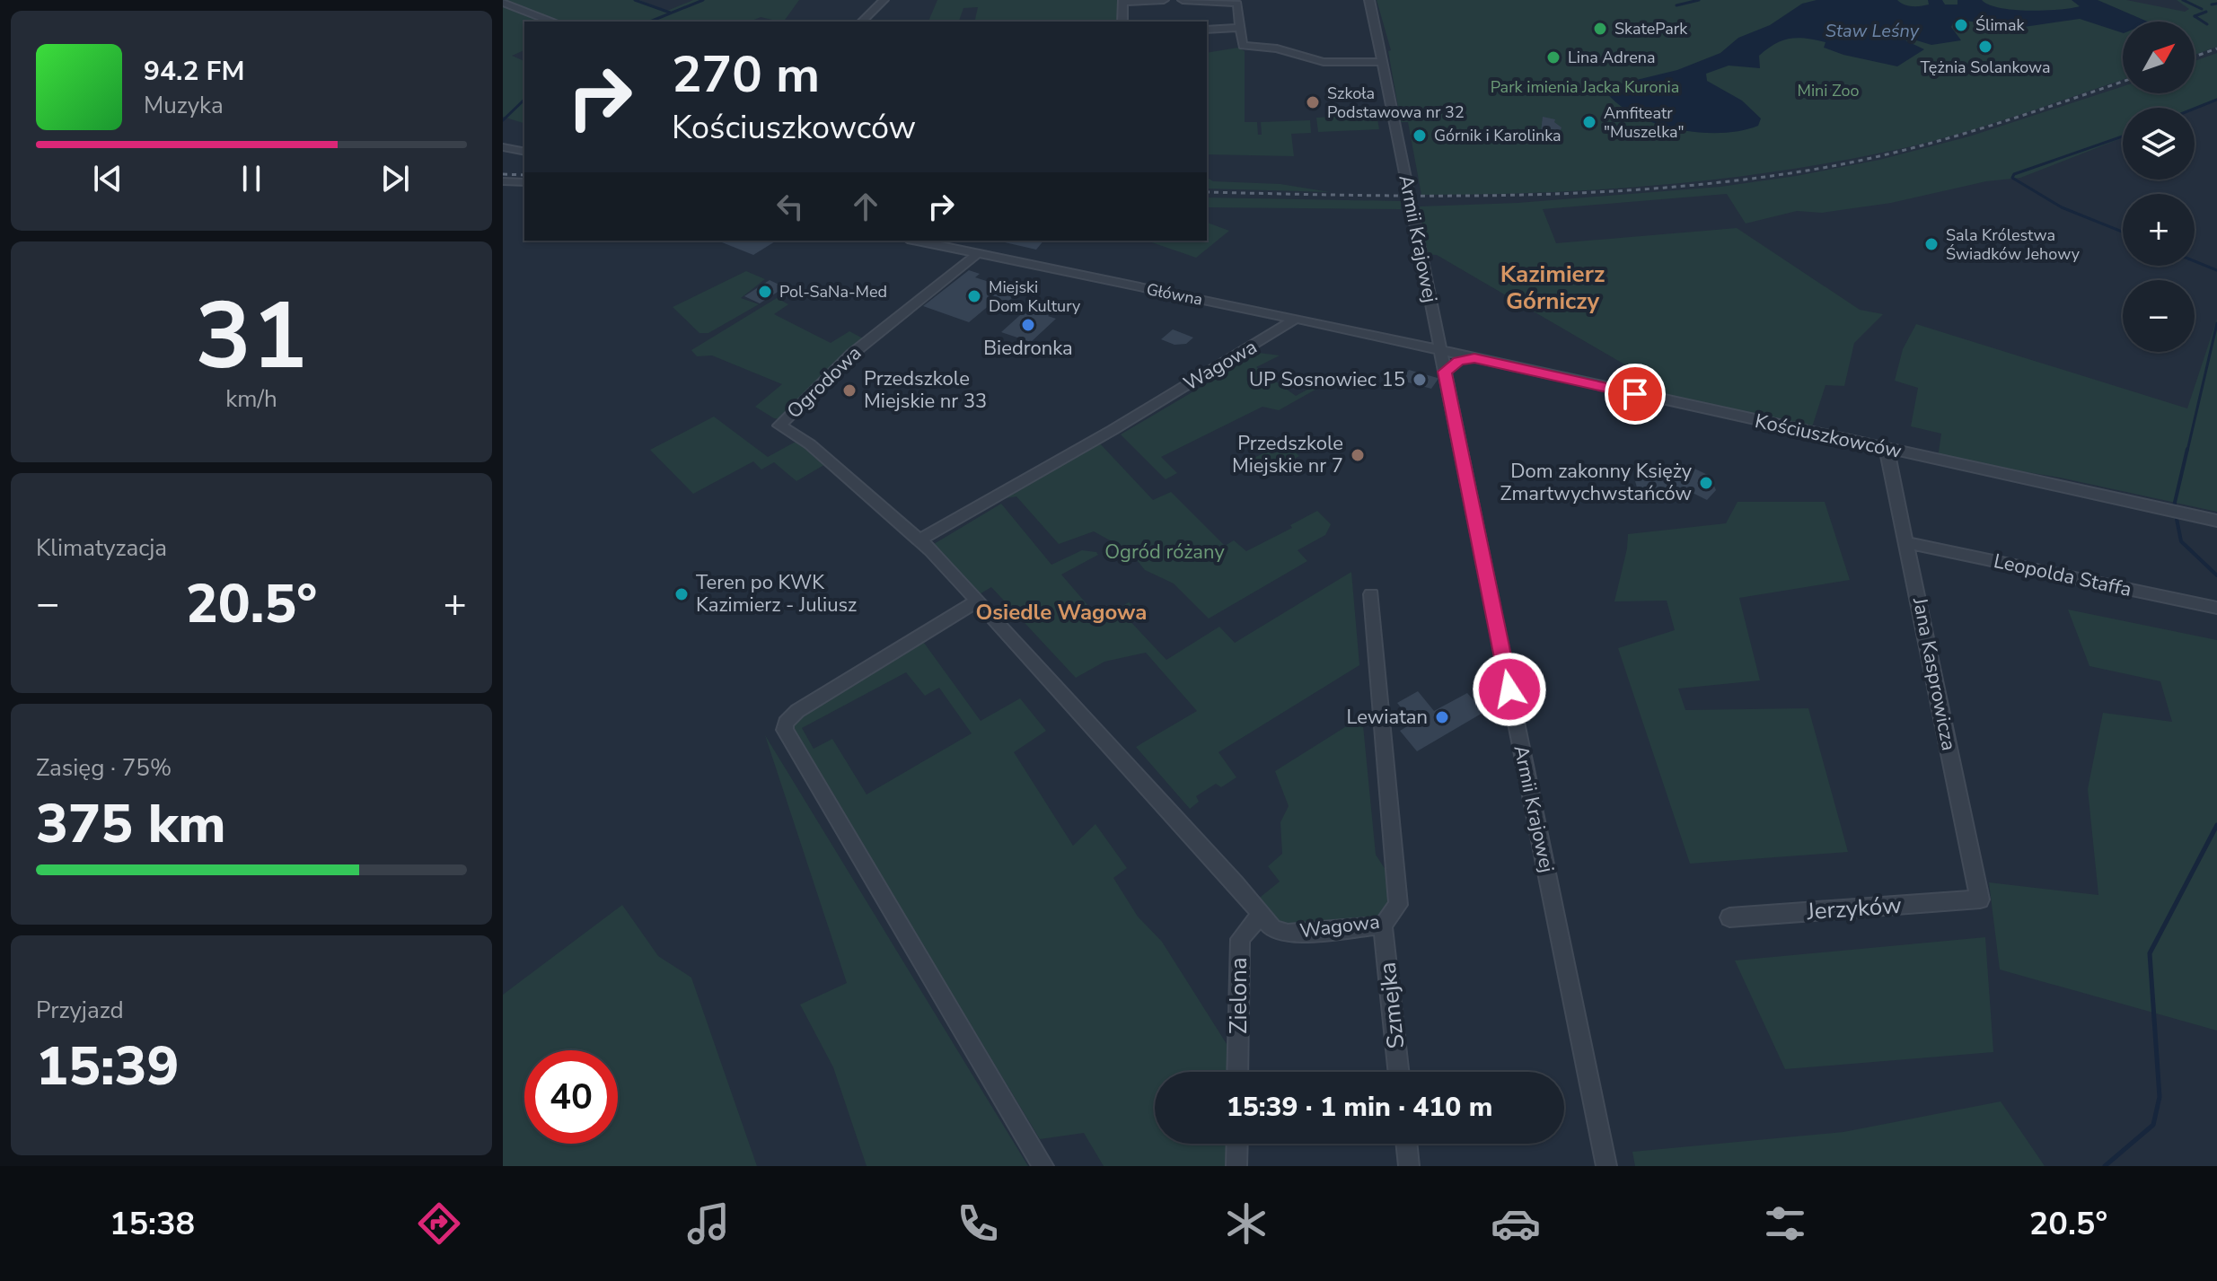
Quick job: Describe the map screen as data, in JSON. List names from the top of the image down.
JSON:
{
  "streets": {
    "street": [
      "Armii Krajowej",
      "Główna",
      "Wagowa",
      "Ogrodowa",
      "Kościuszkowców",
      "Leopolda Staffa",
      "Jana Kasprowicza",
      "Jerzyków",
      "Zielona",
      "Szmejka"
    ]
  },
  "crossings": [
    ["Armii Krajowej", "Główna"],
    ["Armii Krajowej", "Kościuszkowców"],
    ["Główna", "Wagowa"],
    ["Główna", "Ogrodowa"],
    ["Główna", "Kościuszkowców"],
    ["Wagowa", "Ogrodowa"],
    ["Wagowa", "Zielona"],
    ["Wagowa", "Szmejka"],
    ["Kościuszkowców", "Jana Kasprowicza"],
    ["Leopolda Staffa", "Jana Kasprowicza"],
    ["Jana Kasprowicza", "Jerzyków"]
  ],
  "districts": ["Kazimierz Górniczy", "Osiedle Wagowa"],
  "water": ["Staw Leśny"],
  "parks": ["Park imienia Jacka Kuronia", "Mini Zoo", "Ogród różany"],
  "places": [
    "Ślimak",
    "SkatePark",
    "Tężnia Solankowa",
    "Lina Adrena",
    "Szkoła Podstawowa nr 32",
    "Amfiteatr \"Muszelka\"",
    "Górnik i Karolinka",
    "Sala Królestwa Świadków Jehowy",
    "Pol-SaNa-Med",
    "Miejski Dom Kultury",
    "Biedronka",
    "UP Sosnowiec 15",
    "Przedszkole Miejskie nr 33",
    "Przedszkole Miejskie nr 7",
    "Dom zakonny Księży Zmartwychwstańców",
    "Teren po KWK Kazimierz - Juliusz",
    "Lewiatan"
  ],
  "north": "top right",
  "page": {
    "map_buttons": ["+", "−"],
    "turn": ["270 m", "Kościuszkowców"],
    "song": ["94.2 FM", "Muzyka"],
    "tile": [
      ["31", "km/h"],
      "Klimatyzacja",
      ["Zasięg · 75%", "375 km"],
      ["Przyjazd", "15:39"]
    ],
    "heat": ["−", "20.5°", "+"],
    "limit": "40",
    "trip": "15:39 · 1 min · 410 m",
    "tabs": ["15:38", "20.5°"]
  }
}
